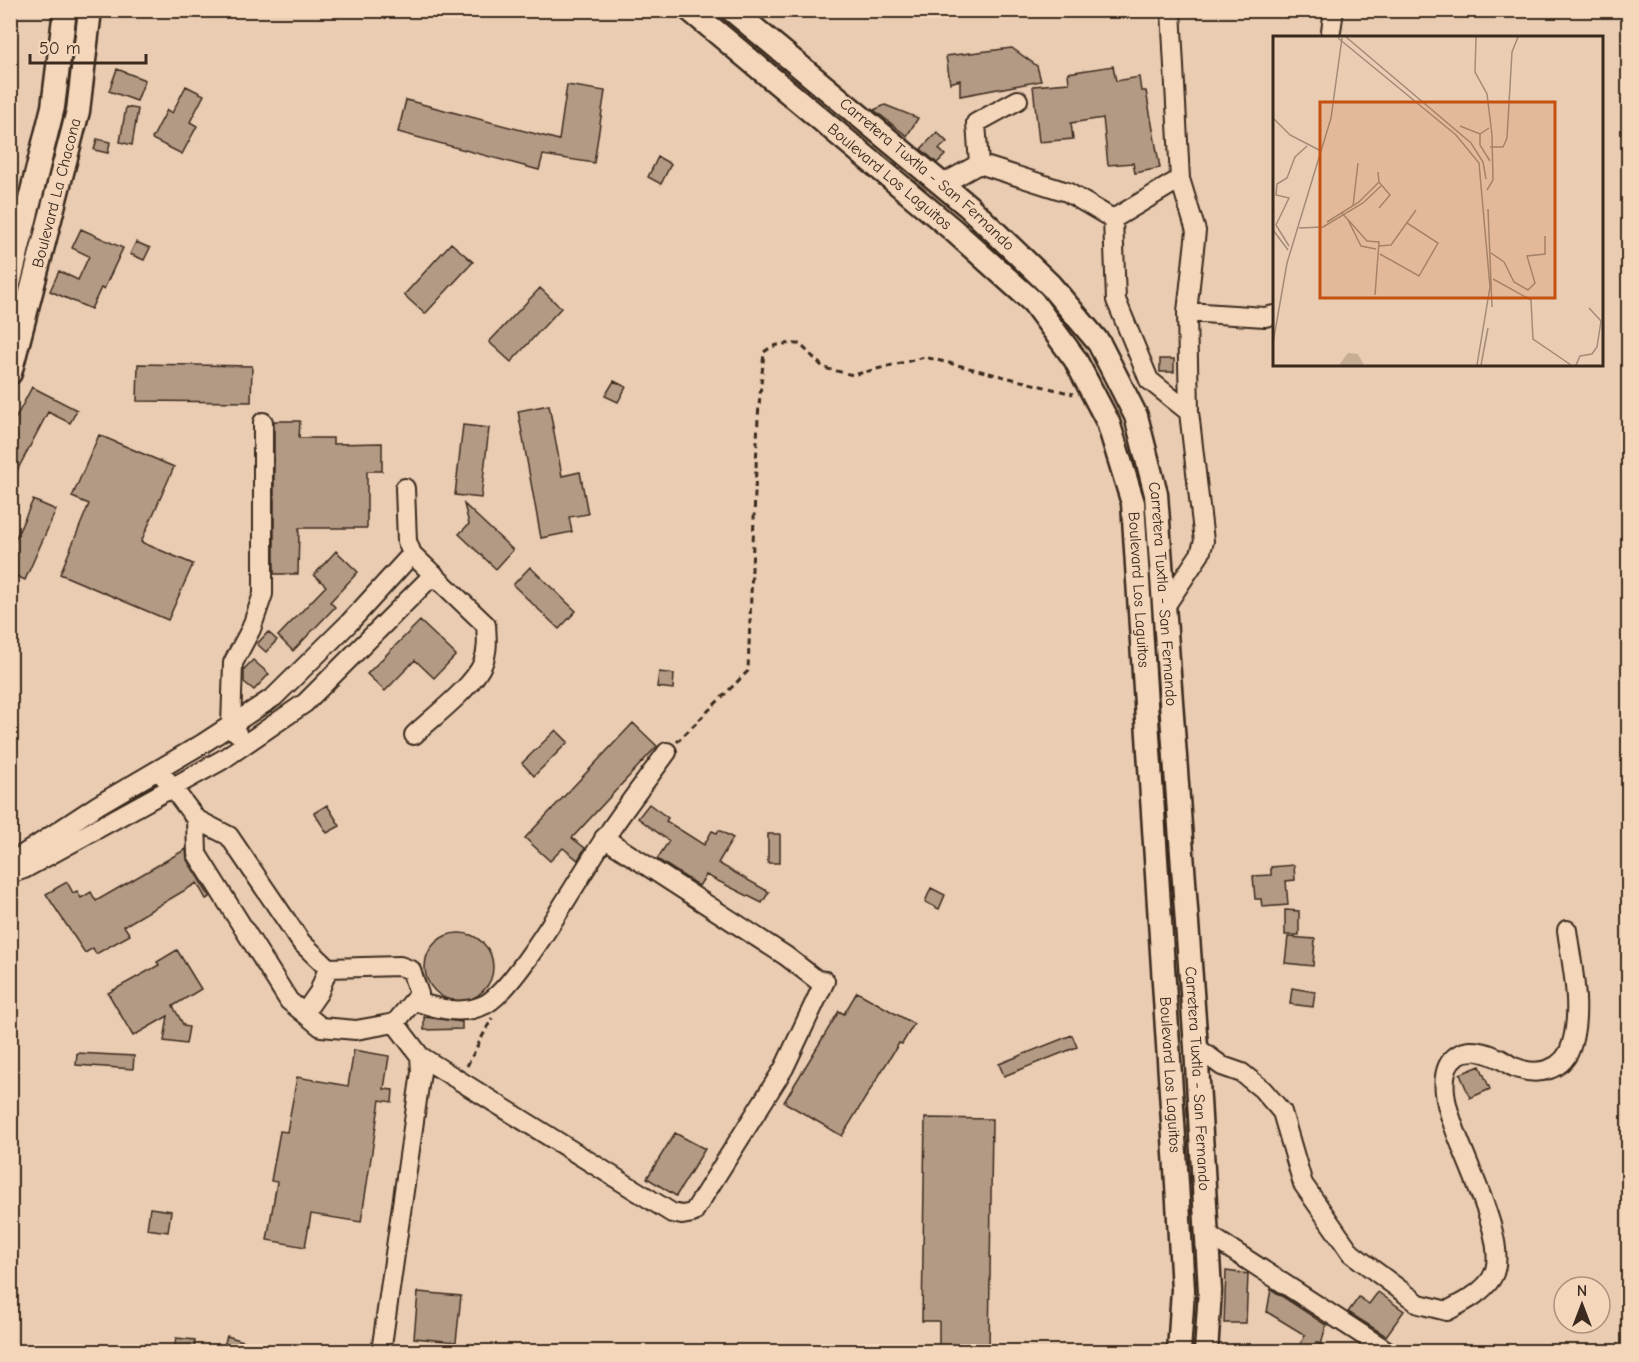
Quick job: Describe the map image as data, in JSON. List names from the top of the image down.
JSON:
{
  "streets": {
    "main road": ["Carretera Tuxtla - San Fernando", "Boulevard Los Laguitos", "Boulevard La Chacona"]
  },
  "scale_bar": "50 m",
  "north": "top"
}
